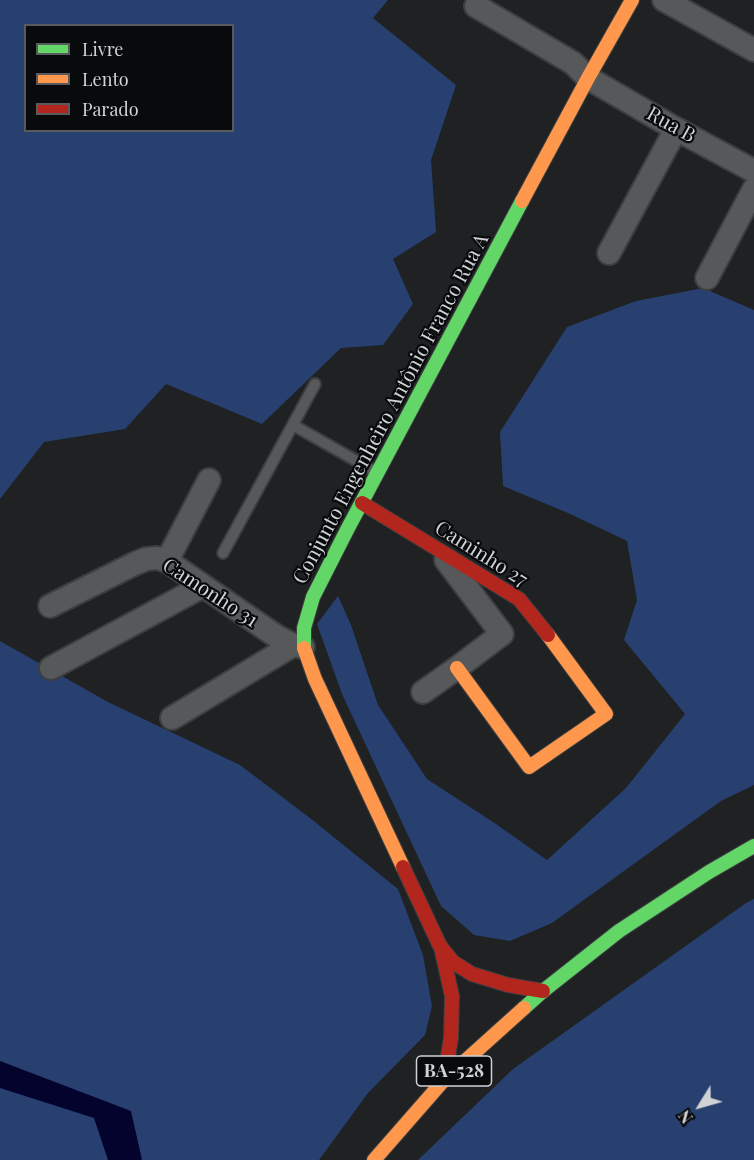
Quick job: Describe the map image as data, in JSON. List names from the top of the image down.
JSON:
{
  "streets": {
    "street": [
      "Rua B",
      "Conjunto Engenheiro Antônio Franco Rua A",
      "Caminho 27",
      "Camonho 31",
      "BA-528"
    ]
  },
  "crossings": [
    ["Rua B", "Conjunto Engenheiro Antônio Franco Rua A"],
    ["Conjunto Engenheiro Antônio Franco Rua A", "Caminho 27"],
    ["Conjunto Engenheiro Antônio Franco Rua A", "Camonho 31"],
    ["Conjunto Engenheiro Antônio Franco Rua A", "BA-528"]
  ],
  "legend": ["Livre", "Lento", "Parado"],
  "north": "bottom left"
}
